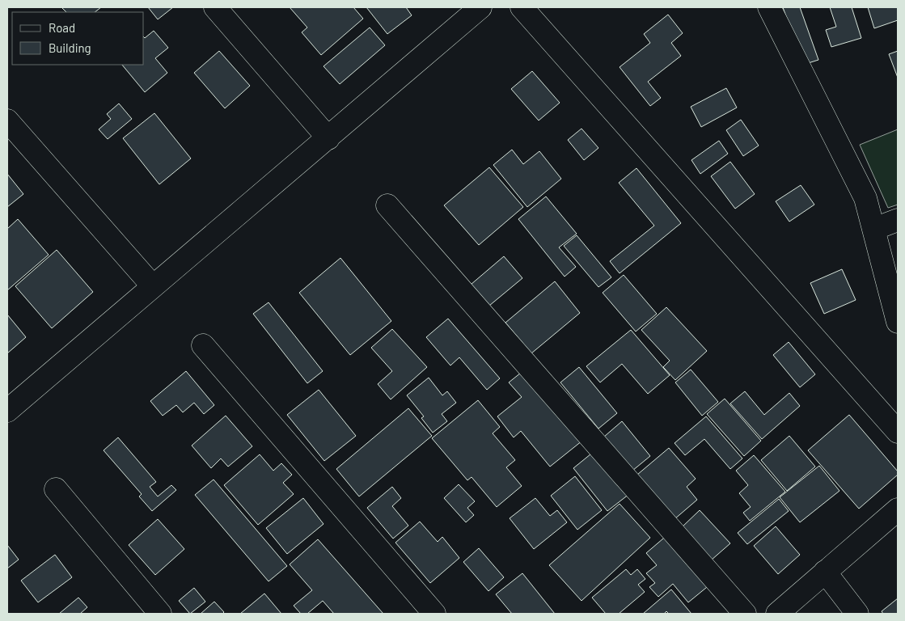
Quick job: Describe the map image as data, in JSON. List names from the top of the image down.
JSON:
{
  "legend": ["Road", "Building"]
}
